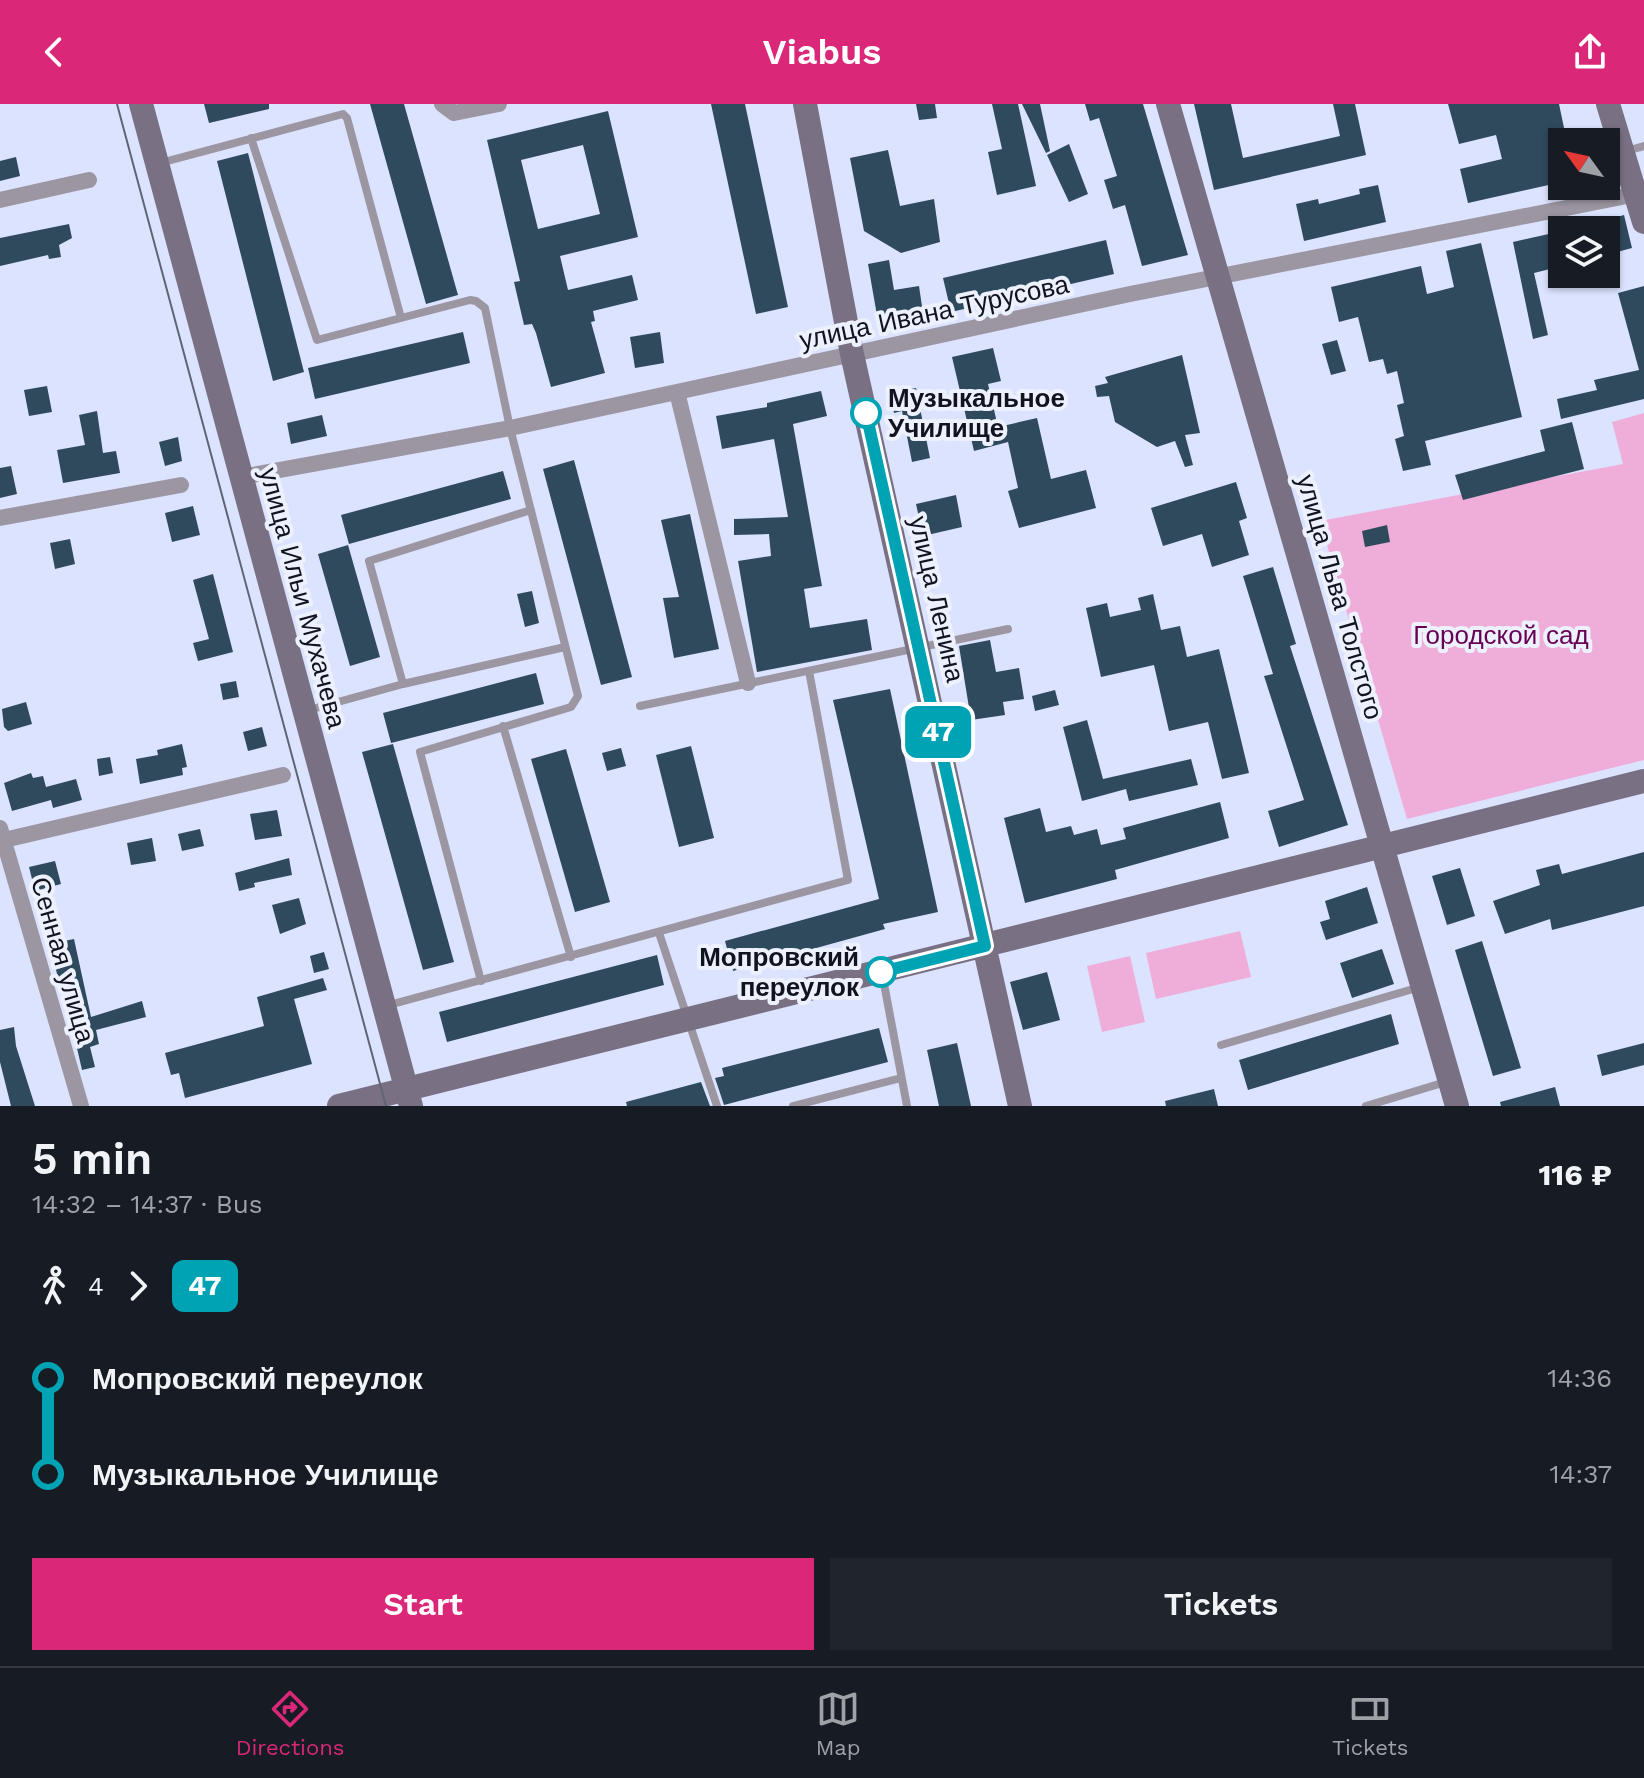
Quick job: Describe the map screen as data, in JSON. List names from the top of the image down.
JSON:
{
  "streets": {
    "street": [
      "улица Ивана Турусова",
      "улица Льва Толстого",
      "улица Ильи Мухачева",
      "улица Ленина",
      "Сенная улица"
    ]
  },
  "crossings": [
    ["улица Ивана Турусова", "улица Льва Толстого"],
    ["улица Ивана Турусова", "улица Ильи Мухачева"],
    ["улица Ивана Турусова", "улица Ленина"]
  ],
  "parks": ["Городской сад"],
  "places": ["Музыкальное Училище", "Мопровский переулок"],
  "lines": ["bus line 47"],
  "north": "top left",
  "page": {
    "header": "Viabus",
    "on_map": "47",
    "heading": ["5 min", "14:32 – 14:37 · Bus", "116 ₽"],
    "legs": ["4", "47"],
    "list": [
      {
        "name": "Мопровский переулок",
        "value": "14:36"
      },
      {
        "name": "Музыкальное Училище",
        "value": "14:37"
      }
    ],
    "buttons": ["Start", "Tickets"],
    "tabs": ["Directions", "Map", "Tickets"]
  }
}
